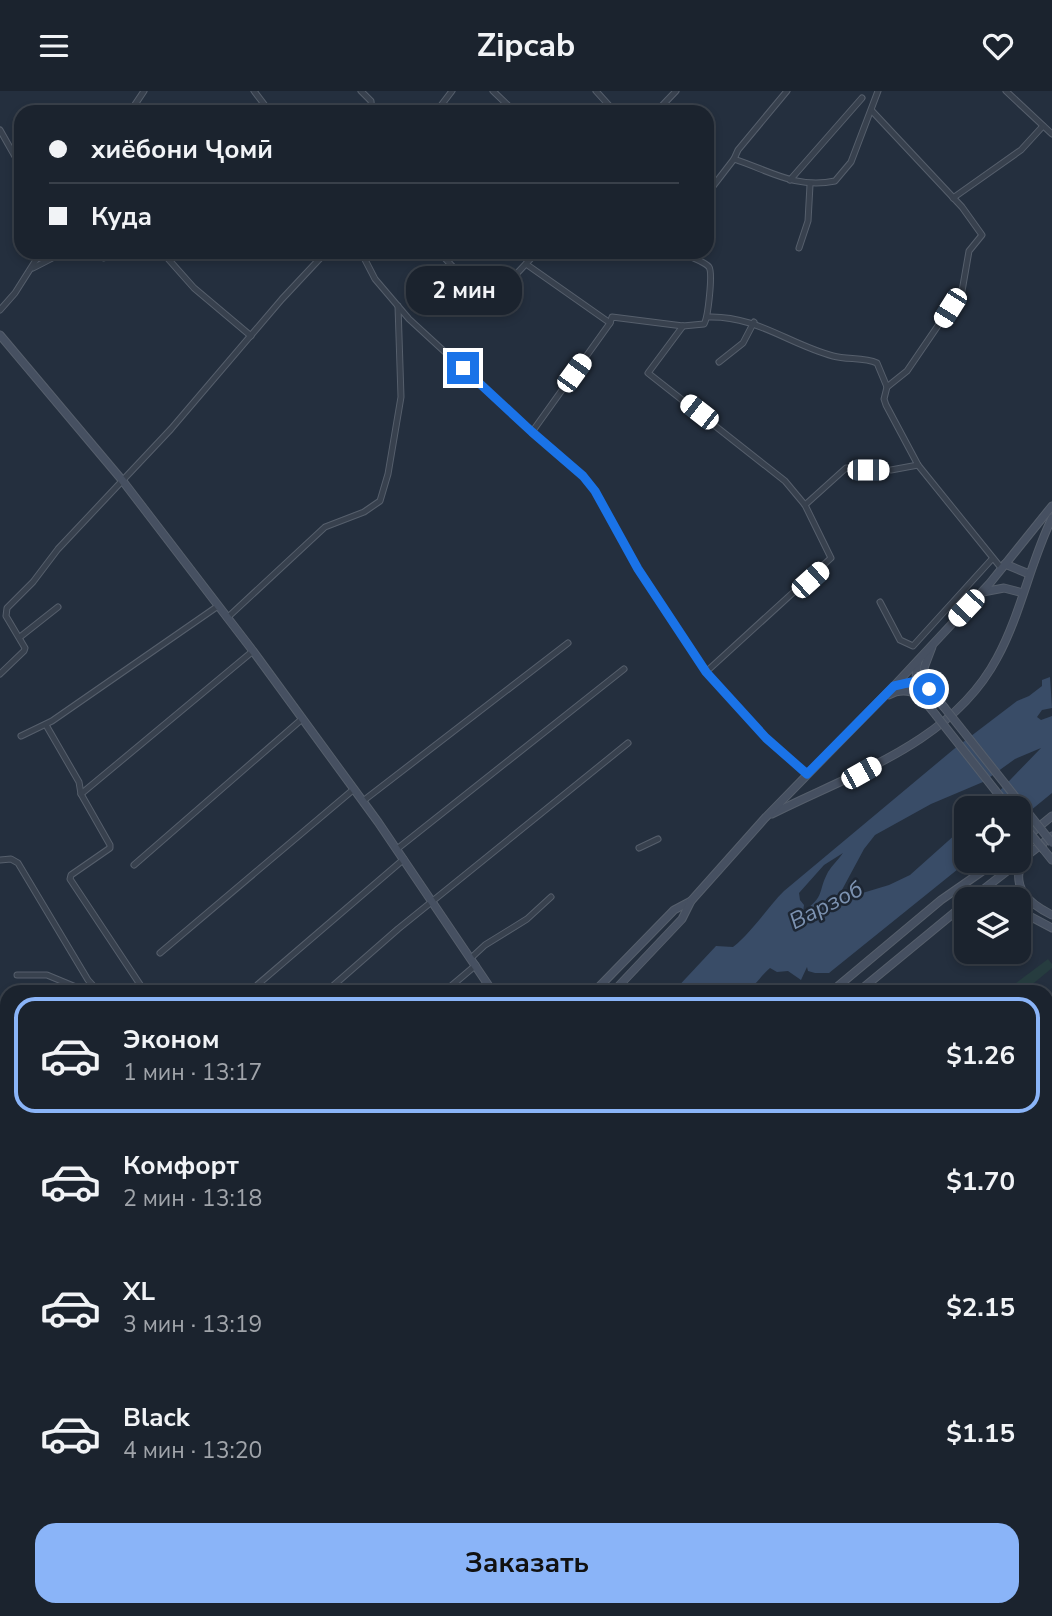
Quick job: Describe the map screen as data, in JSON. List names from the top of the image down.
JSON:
{
  "water": ["Варзоб"],
  "page": {
    "header": "Zipcab",
    "banner": ["хиёбони Ҷомӣ", "Куда"],
    "bubble": "2 мин",
    "list": [
      {
        "name": "Эконом",
        "note": "1 мин · 13:17",
        "value": "$1.26"
      },
      {
        "name": "Комфорт",
        "note": "2 мин · 13:18",
        "value": "$1.70"
      },
      {
        "name": "XL",
        "note": "3 мин · 13:19",
        "value": "$2.15"
      },
      {
        "name": "Black",
        "note": "4 мин · 13:20",
        "value": "$1.15"
      }
    ],
    "buttons": "Заказать"
  }
}
